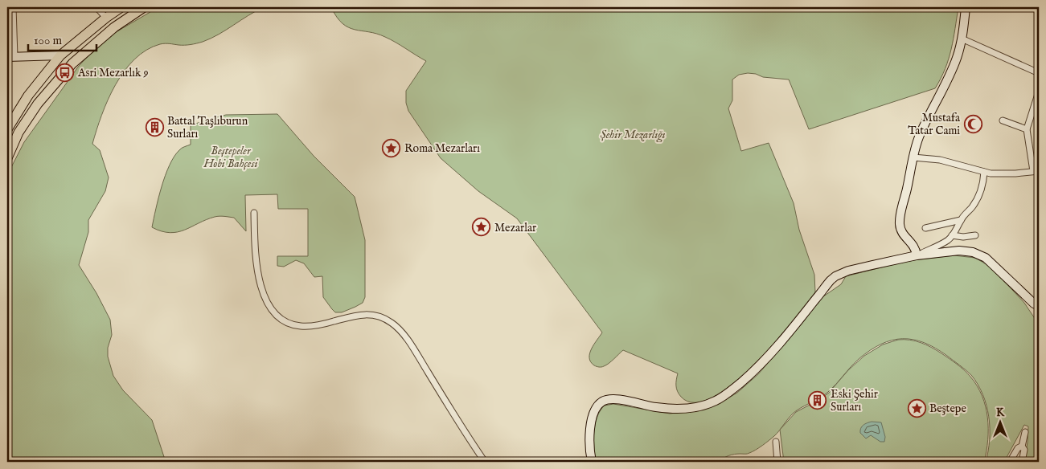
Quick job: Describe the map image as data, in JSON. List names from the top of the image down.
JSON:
{
  "parks": ["Şehir Mezarlığı", "Beştepeler Hobi Bahçesi"],
  "places": {
    "bus stop": ["Asri Mezarlık 9"],
    "mosque": ["Mustafa Tatar Cami"],
    "building": ["Battal Taşlıburun Surları", "Eski Şehir Surları"],
    "place": ["Roma Mezarları", "Mezarlar", "Beştepe"]
  },
  "scale_bar": "100 m",
  "north": "top"
}
